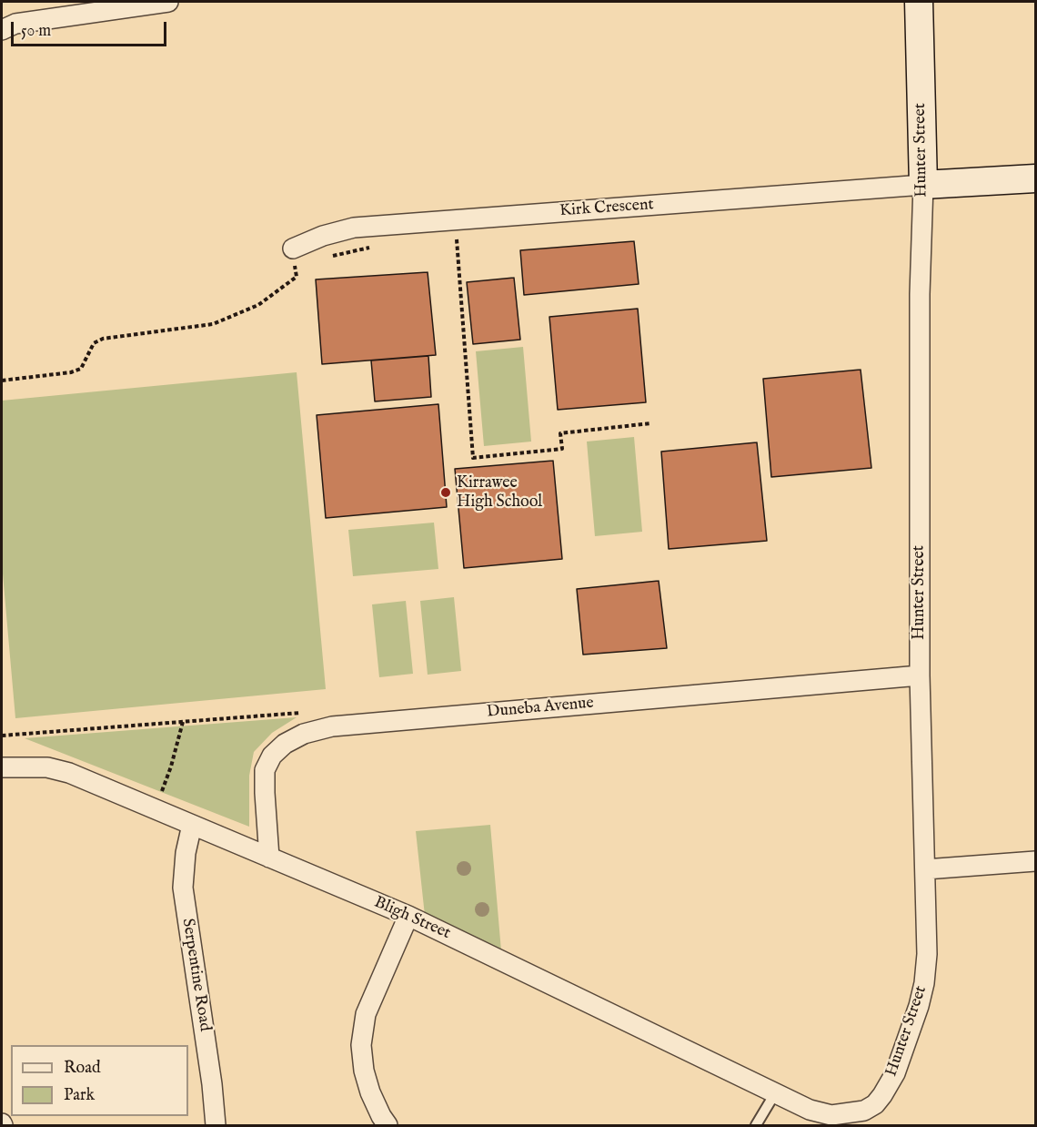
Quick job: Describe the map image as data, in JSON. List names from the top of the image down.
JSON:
{
  "streets": {
    "street": [
      "Hunter Street",
      "Kirk Crescent",
      "Duneba Avenue",
      "Bligh Street",
      "Serpentine Road"
    ]
  },
  "crossings": [
    ["Hunter Street", "Kirk Crescent"],
    ["Hunter Street", "Duneba Avenue"],
    ["Hunter Street", "Bligh Street"],
    ["Duneba Avenue", "Bligh Street"],
    ["Bligh Street", "Serpentine Road"]
  ],
  "places": ["Kirrawee High School"],
  "legend": ["Road", "Park"],
  "scale_bar": "50 m"
}
